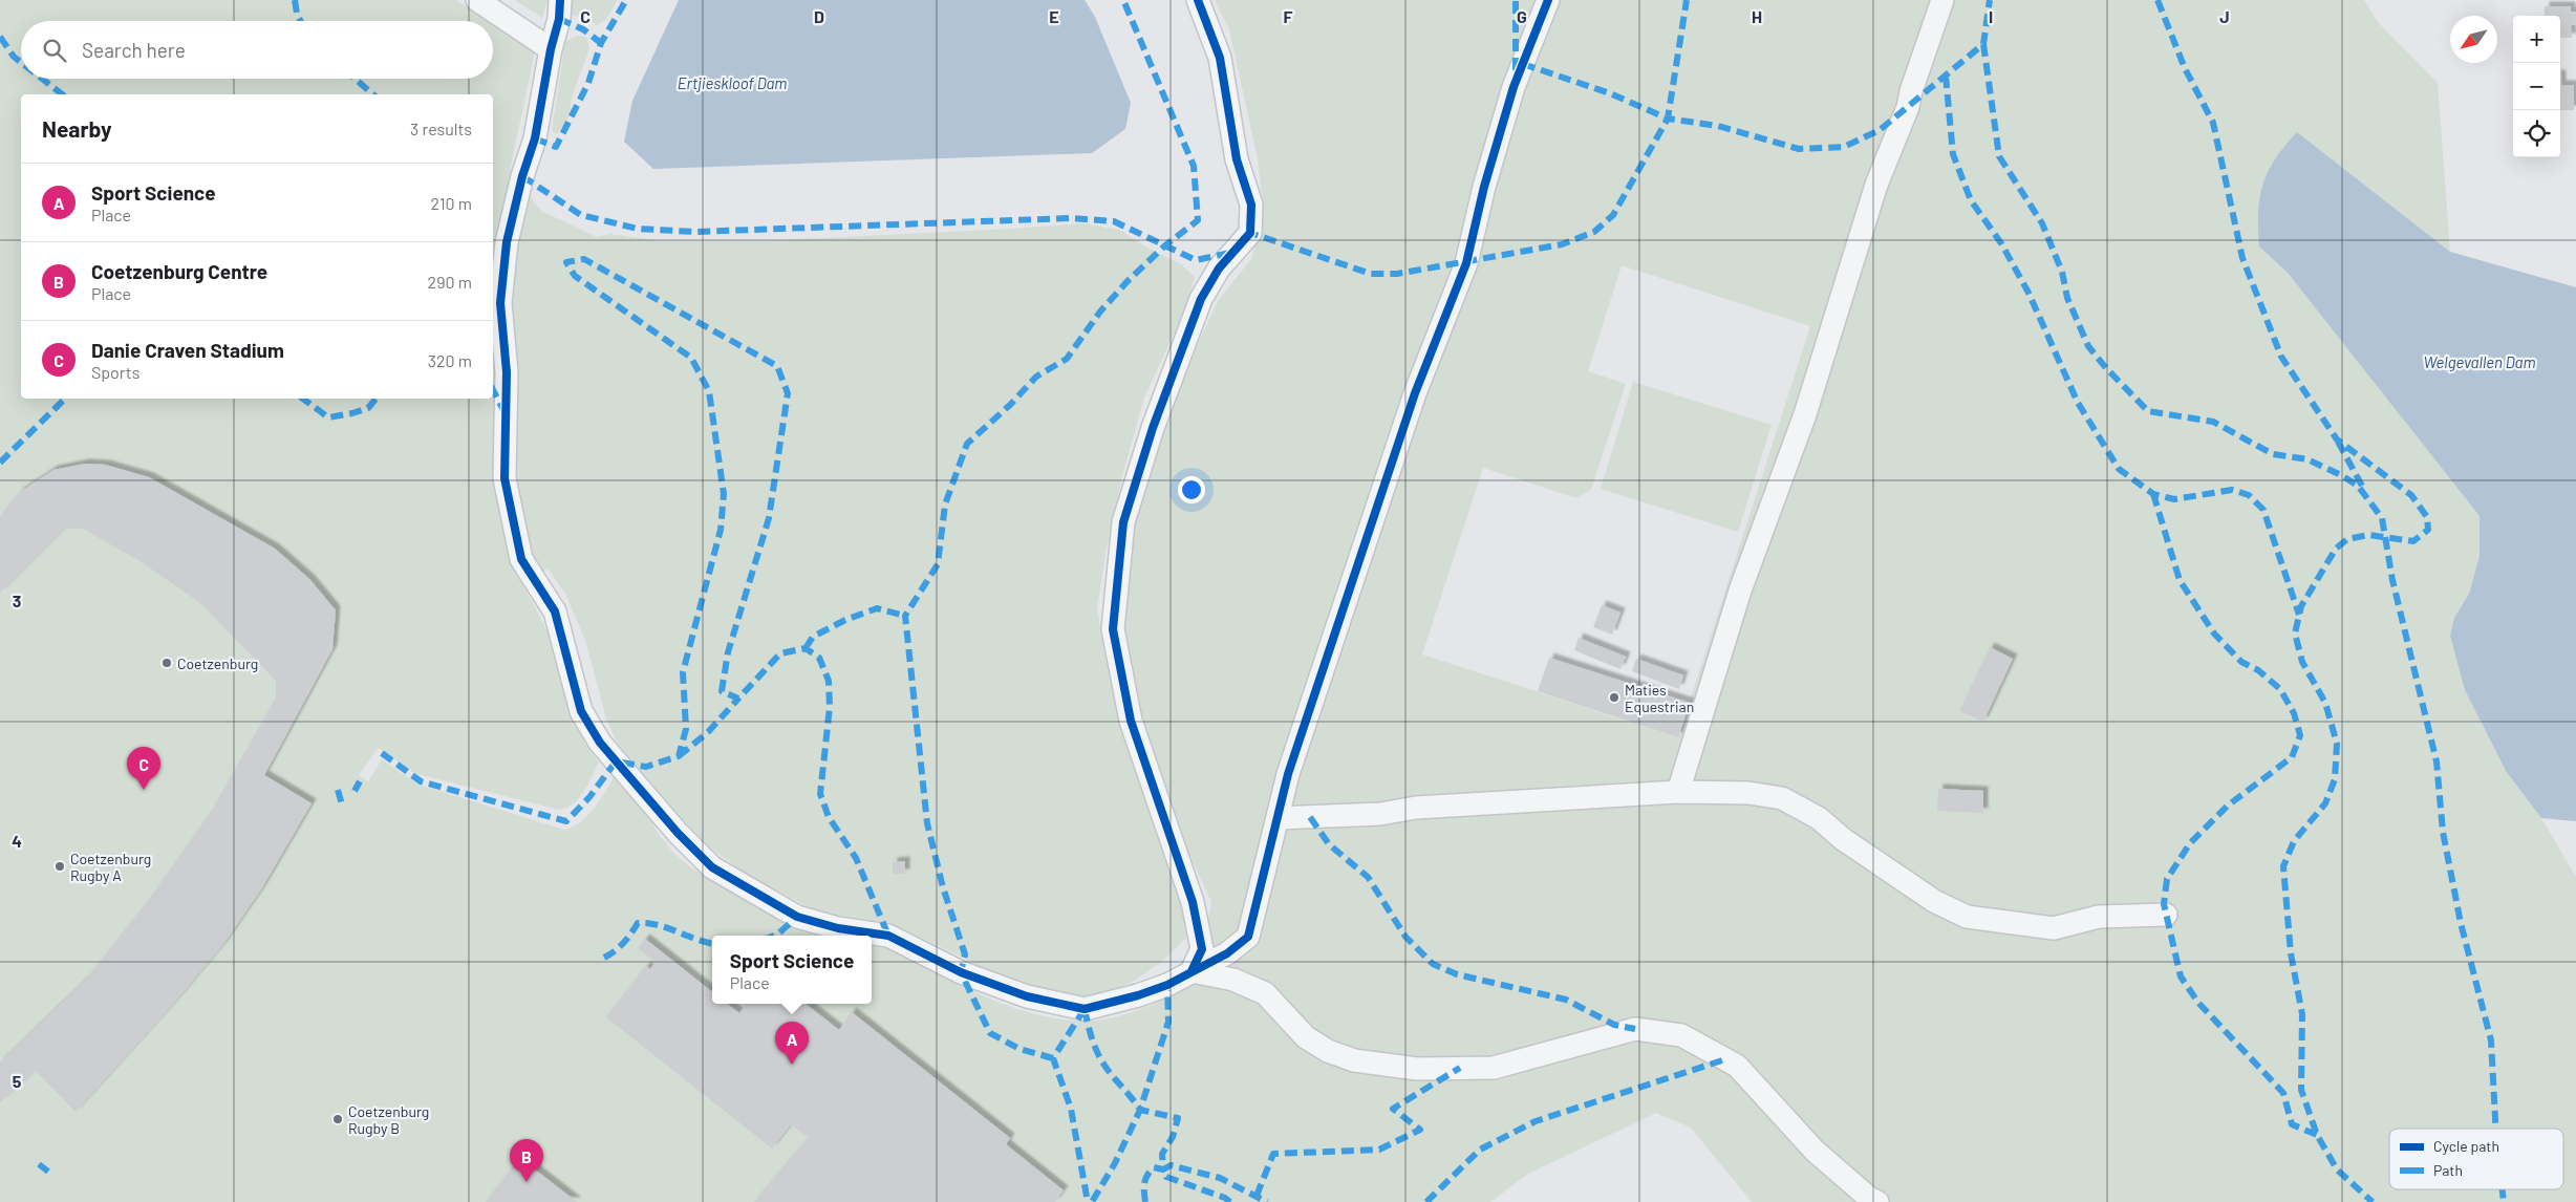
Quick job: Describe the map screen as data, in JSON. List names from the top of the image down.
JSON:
{
  "water": ["Ertjieskloof Dam", "Welgevallen Dam"],
  "places": [
    "Coetzenburg",
    "Maties Equestrian",
    "Coetzenburg Rugby A",
    "Coetzenburg Rugby B"
  ],
  "legend": ["Cycle path", "Path"],
  "north": "bottom left",
  "page": {
    "map_buttons": ["+", "−"],
    "search": "Search here",
    "heading": ["Nearby", "3 results"],
    "list": [
      {
        "mark": "A",
        "name": "Sport Science",
        "note": "Place",
        "value": "210 m"
      },
      {
        "mark": "B",
        "name": "Coetzenburg Centre",
        "note": "Place",
        "value": "290 m"
      },
      {
        "mark": "C",
        "name": "Danie Craven Stadium",
        "note": "Sports",
        "value": "320 m"
      }
    ],
    "pins": ["C", "A", "B"],
    "popup": ["Sport Science", "Place"]
  },
  "grid": {
    "columns": [
      "C",
      "D",
      "E",
      "F",
      "G",
      "H",
      "I",
      "J"
    ],
    "rows": ["3", "4", "5"]
  }
}
